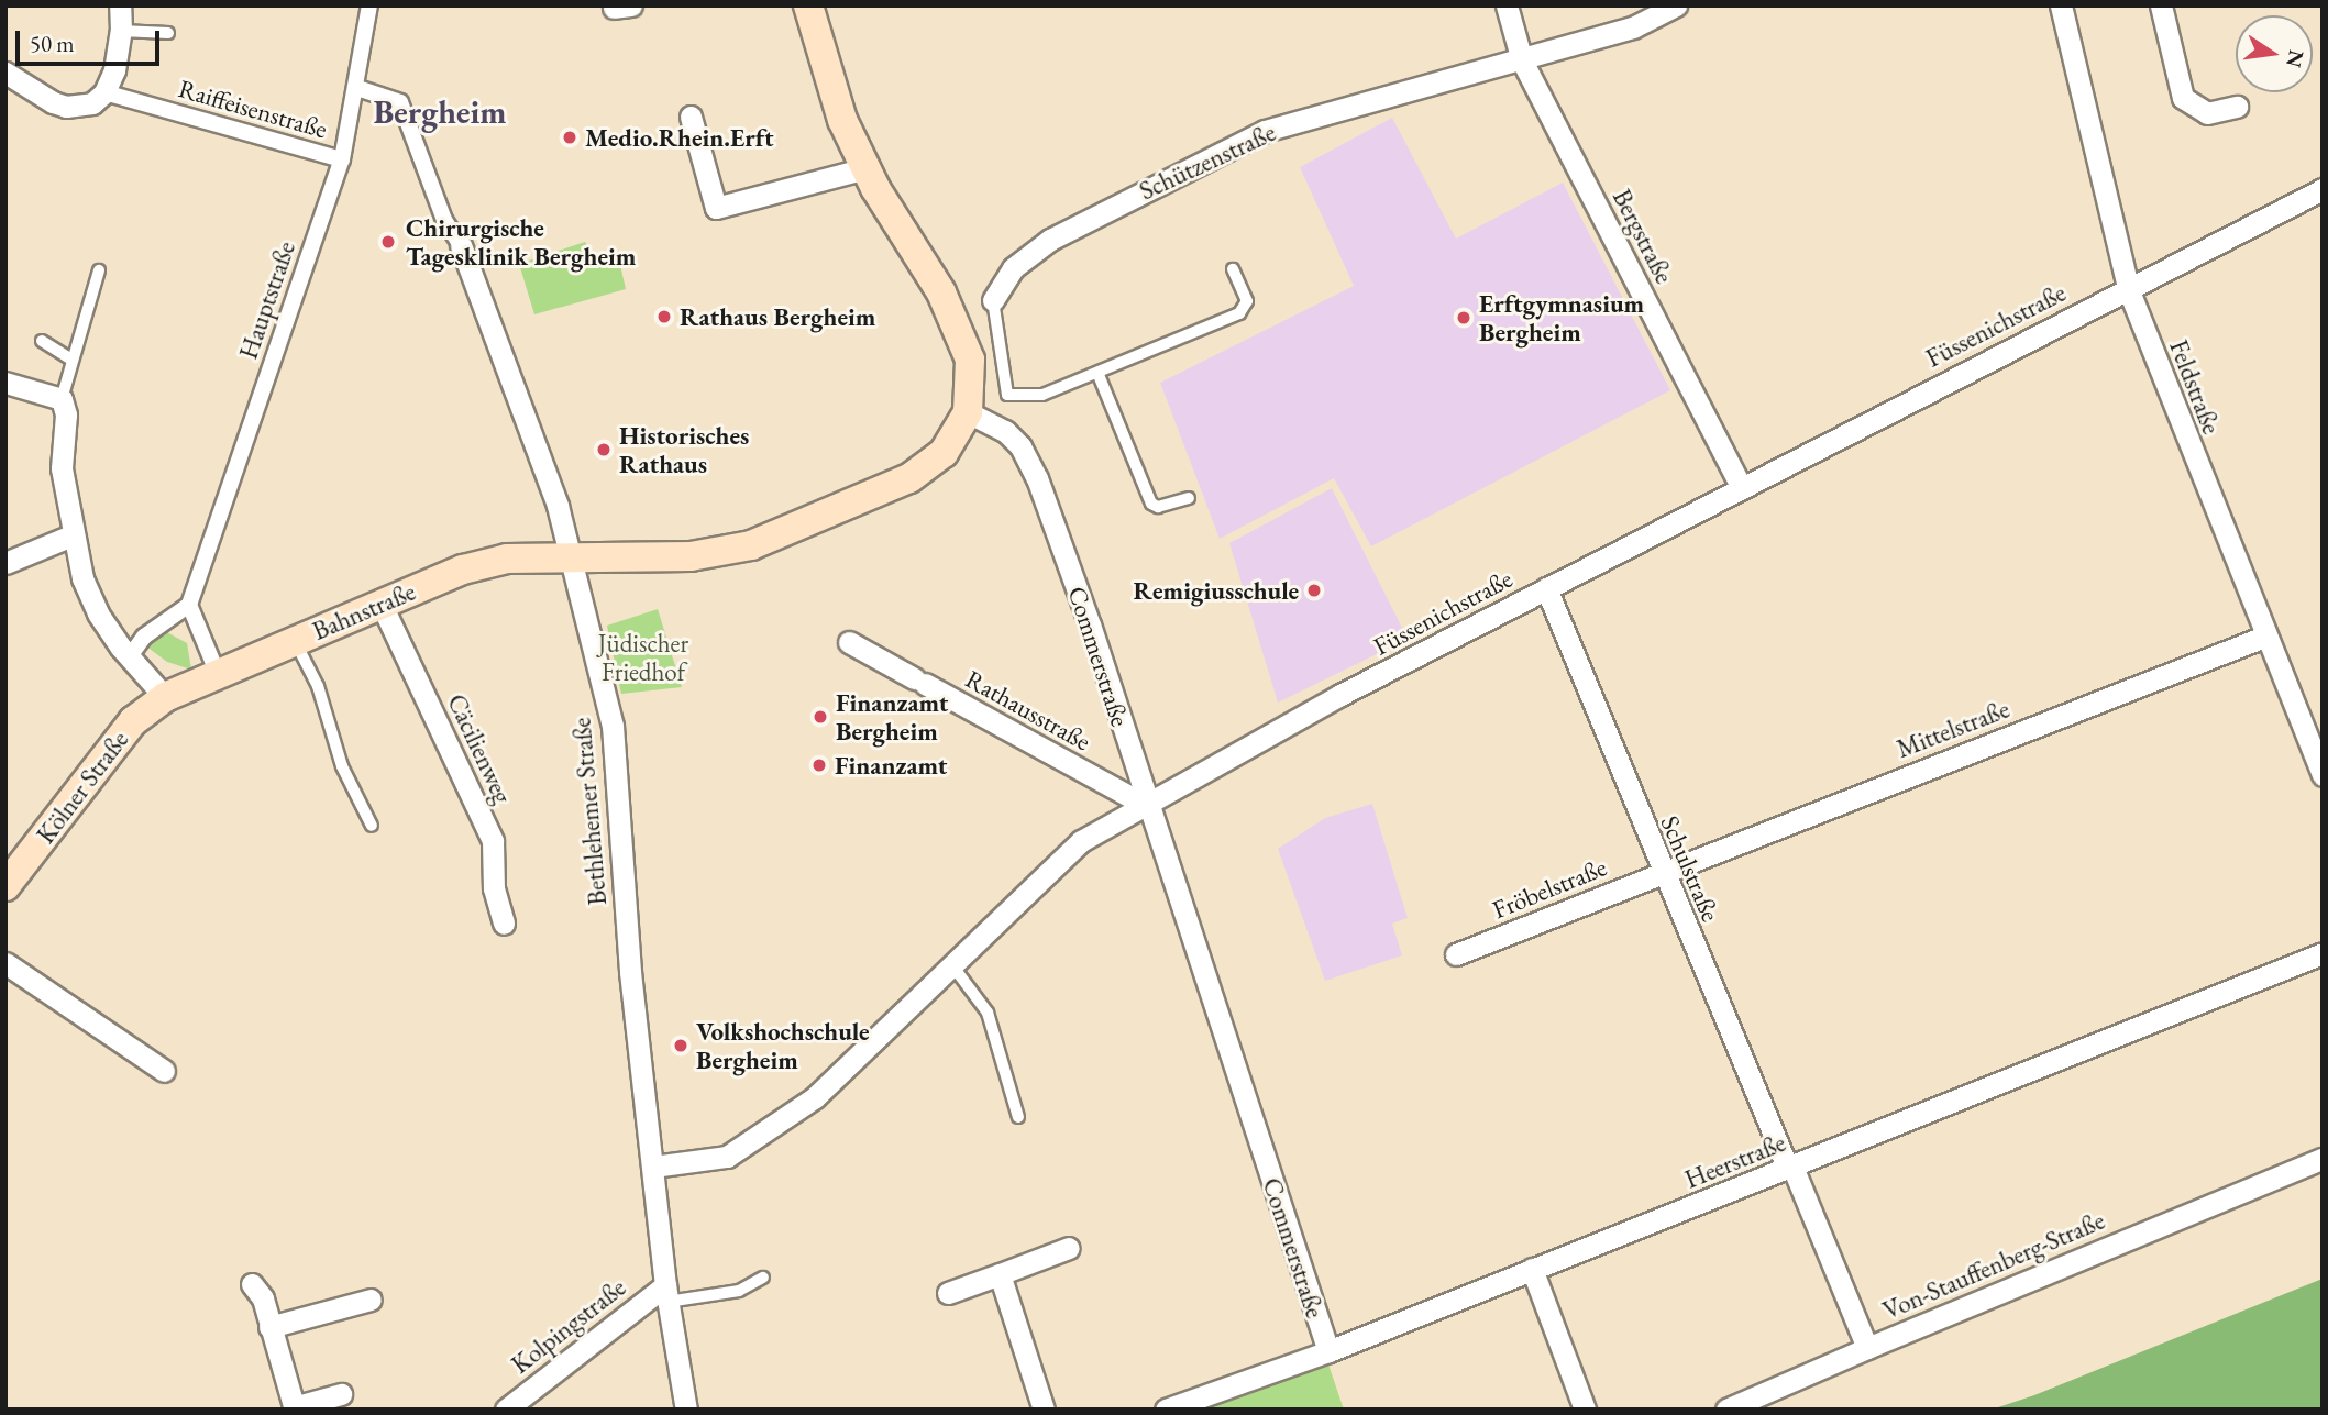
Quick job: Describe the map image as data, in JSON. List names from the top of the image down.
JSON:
{
  "streets": {
    "main road": ["Bahnstraße", "Kölner Straße"],
    "street": [
      "Raiffeisenstraße",
      "Schützenstraße",
      "Bergstraße",
      "Hauptstraße",
      "Füssenichstraße",
      "Feldstraße",
      "Commerstraße",
      "Rathausstraße",
      "Mittelstraße",
      "Cäcilienweg",
      "Bethlehemer Straße",
      "Schulstraße",
      "Fröbelstraße",
      "Heerstraße",
      "Von-Stauffenberg-Straße",
      "Kolpingstraße"
    ]
  },
  "crossings": [
    ["Raiffeisenstraße", "Hauptstraße"],
    ["Schützenstraße", "Bergstraße"],
    ["Bergstraße", "Füssenichstraße"],
    ["Hauptstraße", "Bethlehemer Straße"],
    ["Füssenichstraße", "Feldstraße"],
    ["Füssenichstraße", "Commerstraße"],
    ["Füssenichstraße", "Rathausstraße"],
    ["Füssenichstraße", "Bethlehemer Straße"],
    ["Füssenichstraße", "Schulstraße"],
    ["Feldstraße", "Mittelstraße"],
    ["Bahnstraße", "Cäcilienweg"],
    ["Bahnstraße", "Kölner Straße"],
    ["Bahnstraße", "Bethlehemer Straße"],
    ["Commerstraße", "Rathausstraße"],
    ["Commerstraße", "Heerstraße"],
    ["Mittelstraße", "Schulstraße"],
    ["Mittelstraße", "Fröbelstraße"],
    ["Bethlehemer Straße", "Kolpingstraße"],
    ["Schulstraße", "Fröbelstraße"],
    ["Schulstraße", "Heerstraße"],
    ["Schulstraße", "Von-Stauffenberg-Straße"],
    ["Heerstraße", "Von-Stauffenberg-Straße"]
  ],
  "districts": ["Bergheim"],
  "parks": ["Jüdischer Friedhof"],
  "places": [
    "Medio.Rhein.Erft",
    "Chirurgische Tagesklinik Bergheim",
    "Rathaus Bergheim",
    "Erftgymnasium Bergheim",
    "Historisches Rathaus",
    "Remigiusschule",
    "Finanzamt Bergheim",
    "Finanzamt",
    "Volkshochschule Bergheim"
  ],
  "scale_bar": "50 m",
  "north": "right"
}
